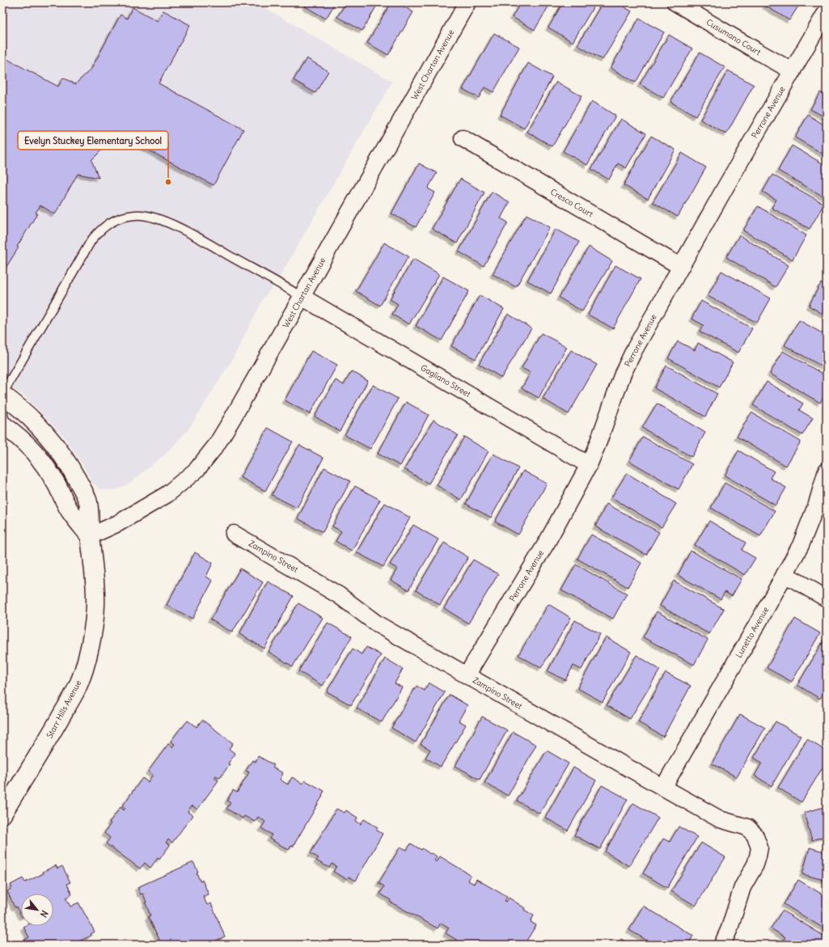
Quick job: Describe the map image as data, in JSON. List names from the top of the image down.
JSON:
{
  "streets": {
    "street": [
      "Cusumano Court",
      "West Chartan Avenue",
      "Perrone Avenue",
      "Cresco Court",
      "Gagliano Street",
      "Zampino Street",
      "Lunetto Avenue",
      "Starr Hills Avenue"
    ]
  },
  "crossings": [
    ["Cusumano Court", "Perrone Avenue"],
    ["West Chartan Avenue", "Gagliano Street"],
    ["West Chartan Avenue", "Starr Hills Avenue"],
    ["Perrone Avenue", "Cresco Court"],
    ["Perrone Avenue", "Gagliano Street"],
    ["Perrone Avenue", "Zampino Street"],
    ["Zampino Street", "Lunetto Avenue"]
  ],
  "places": ["Evelyn Stuckey Elementary School"],
  "north": "bottom right"
}
